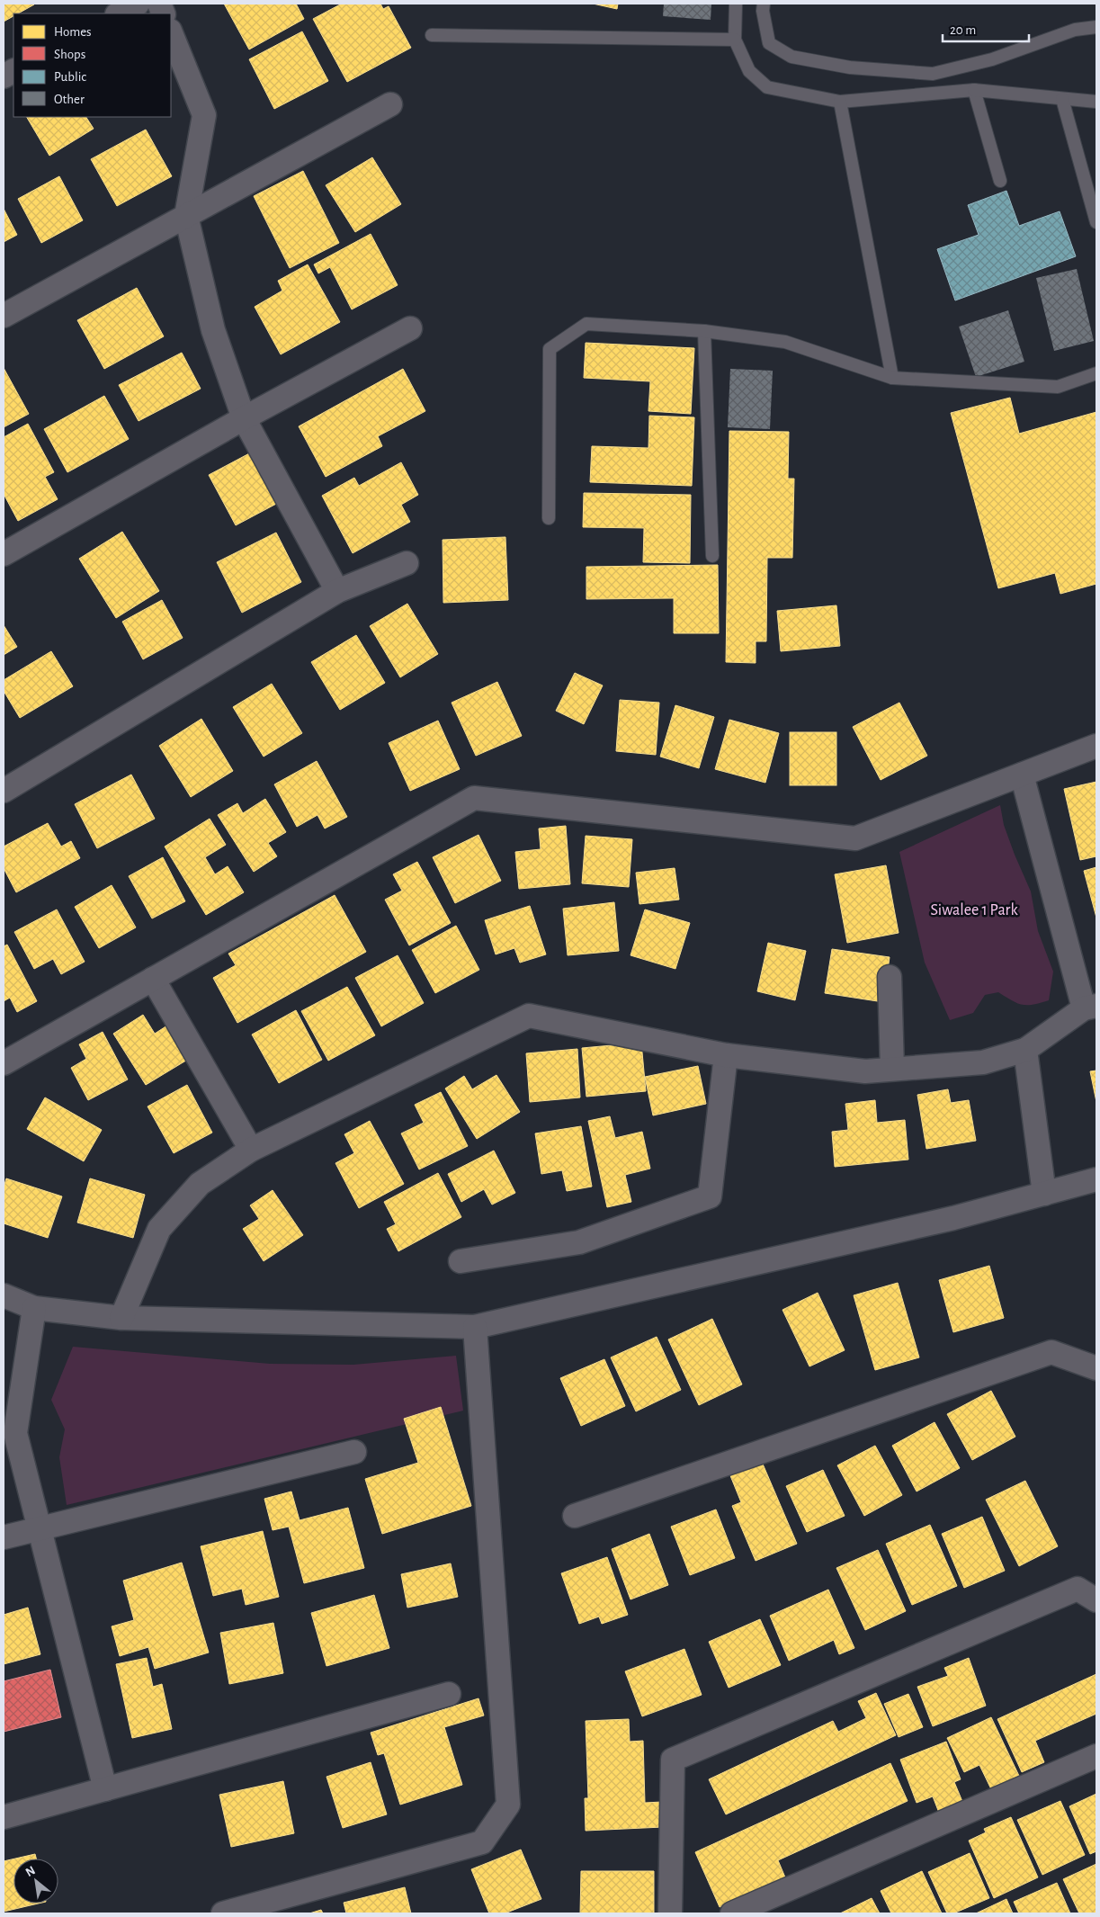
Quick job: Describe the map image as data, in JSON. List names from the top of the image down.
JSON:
{
  "parks": ["Siwalee 1 Park"],
  "legend": [
    "Homes",
    "Shops",
    "Public",
    "Other"
  ],
  "scale_bar": "20 m",
  "north": "top left"
}
